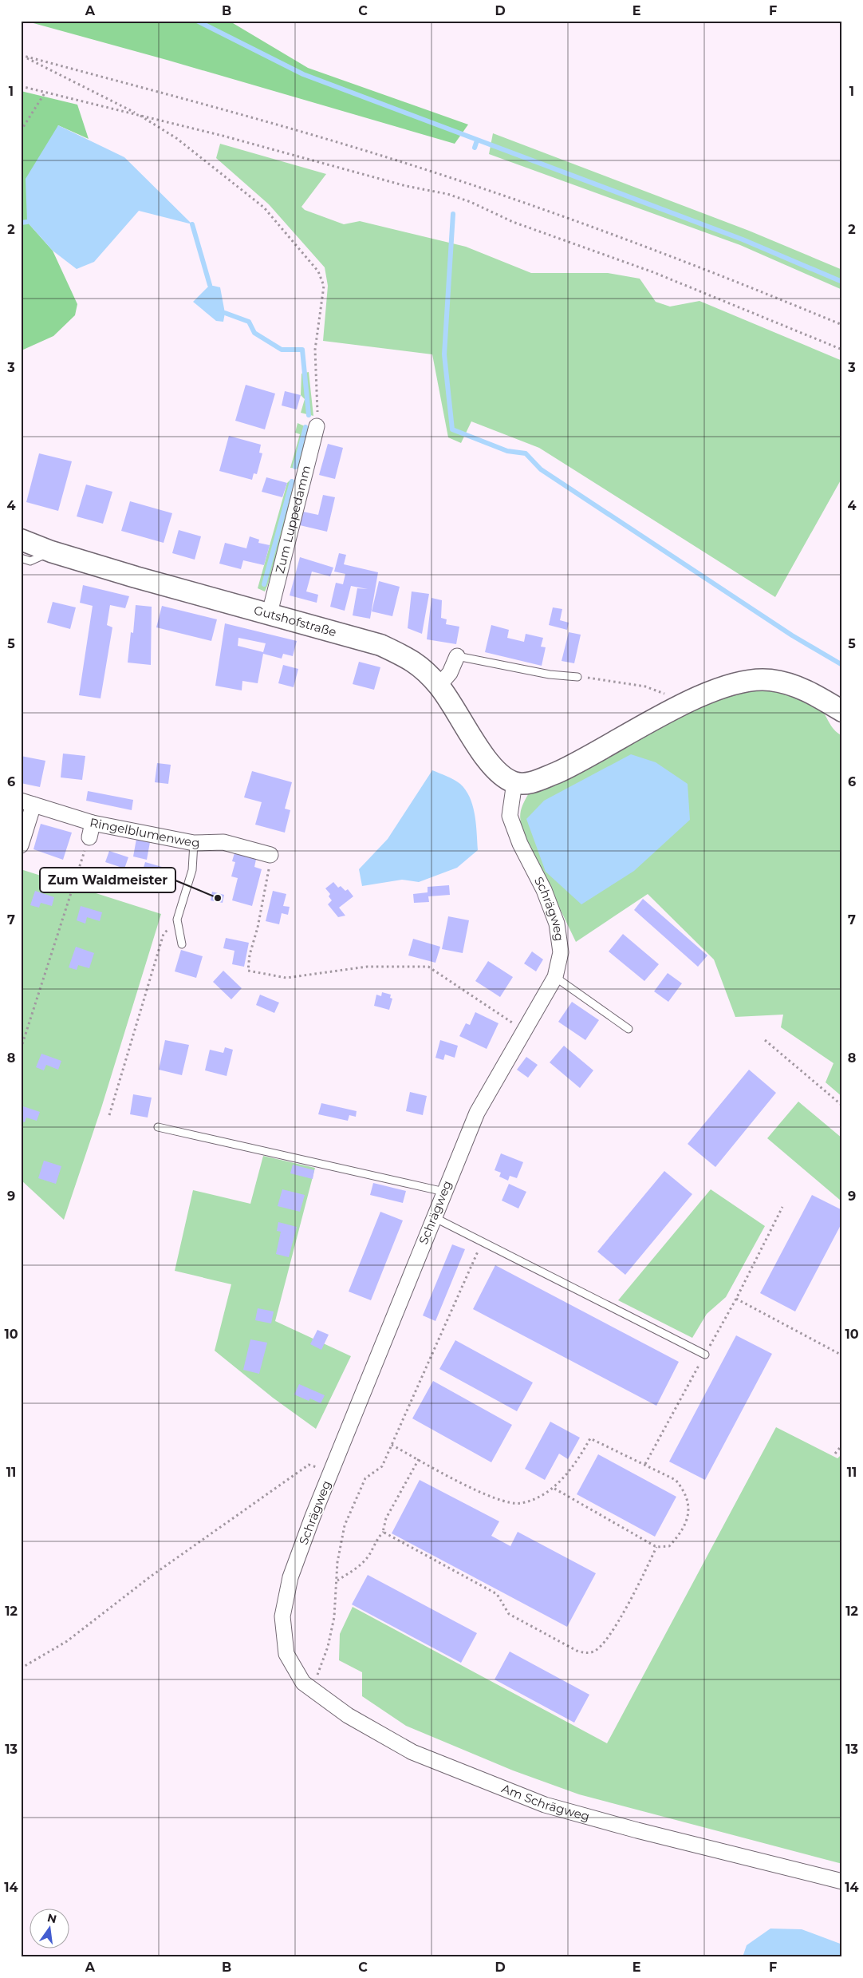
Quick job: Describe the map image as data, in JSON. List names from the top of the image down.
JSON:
{
  "streets": {
    "street": [
      "Zum Luppedamm",
      "Gutshofstraße",
      "Ringelblumenweg",
      "Schrägweg",
      "Am Schrägweg"
    ]
  },
  "crossings": [
    ["Zum Luppedamm", "Gutshofstraße"],
    ["Gutshofstraße", "Schrägweg"],
    ["Schrägweg", "Am Schrägweg"]
  ],
  "places": ["Zum Waldmeister"],
  "north": "top",
  "grid": {
    "columns": [
      "A",
      "B",
      "C",
      "D",
      "E",
      "F"
    ],
    "rows": [
      "1",
      "2",
      "3",
      "4",
      "5",
      "6",
      "7",
      "8",
      "9",
      "10",
      "11",
      "12",
      "13",
      "14"
    ]
  }
}
